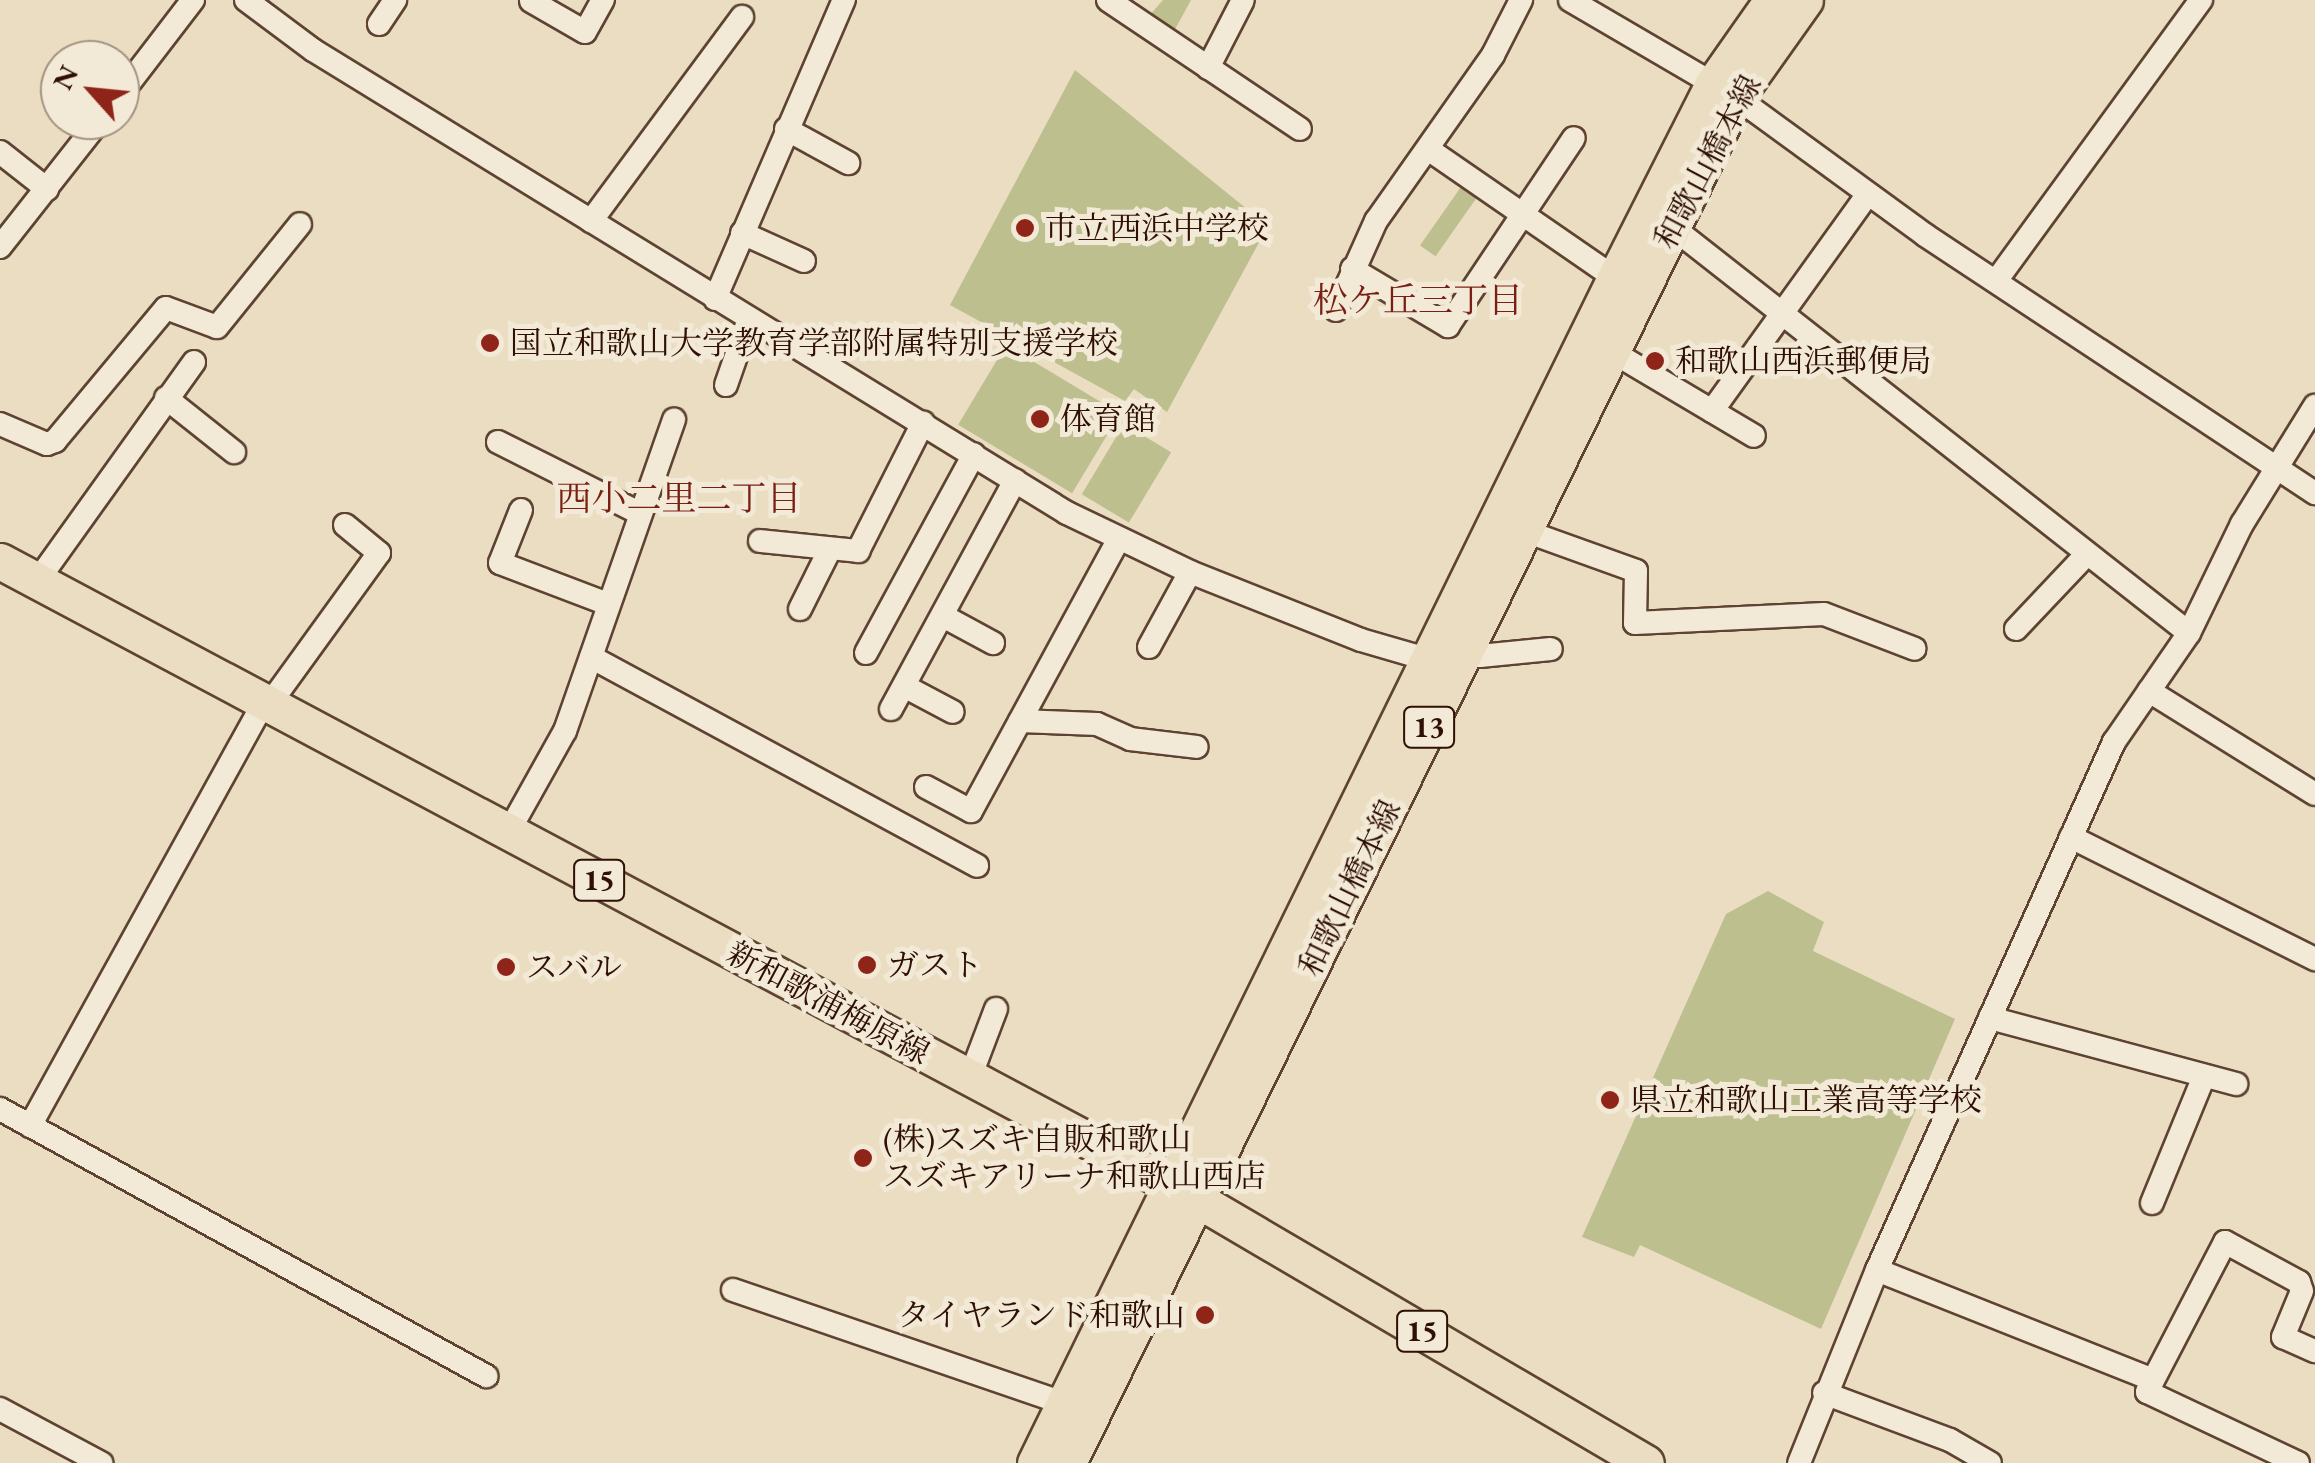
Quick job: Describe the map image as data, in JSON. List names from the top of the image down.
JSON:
{
  "streets": {
    "main road": [
      "和歌山橋本線",
      "13",
      "15",
      "新和歌浦梅原線"
    ]
  },
  "crossings": [
    ["和歌山橋本線", "新和歌浦梅原線"]
  ],
  "districts": ["松ケ丘三丁目", "西小二里二丁目"],
  "places": [
    "市立西浜中学校",
    "国立和歌山大学教育学部附属特別支援学校",
    "和歌山西浜郵便局",
    "体育館",
    "ガスト",
    "スバル",
    "県立和歌山工業高等学校",
    "(株)スズキ自販和歌山 スズキアリーナ和歌山西店",
    "タイヤランド和歌山"
  ],
  "north": "top left"
}
